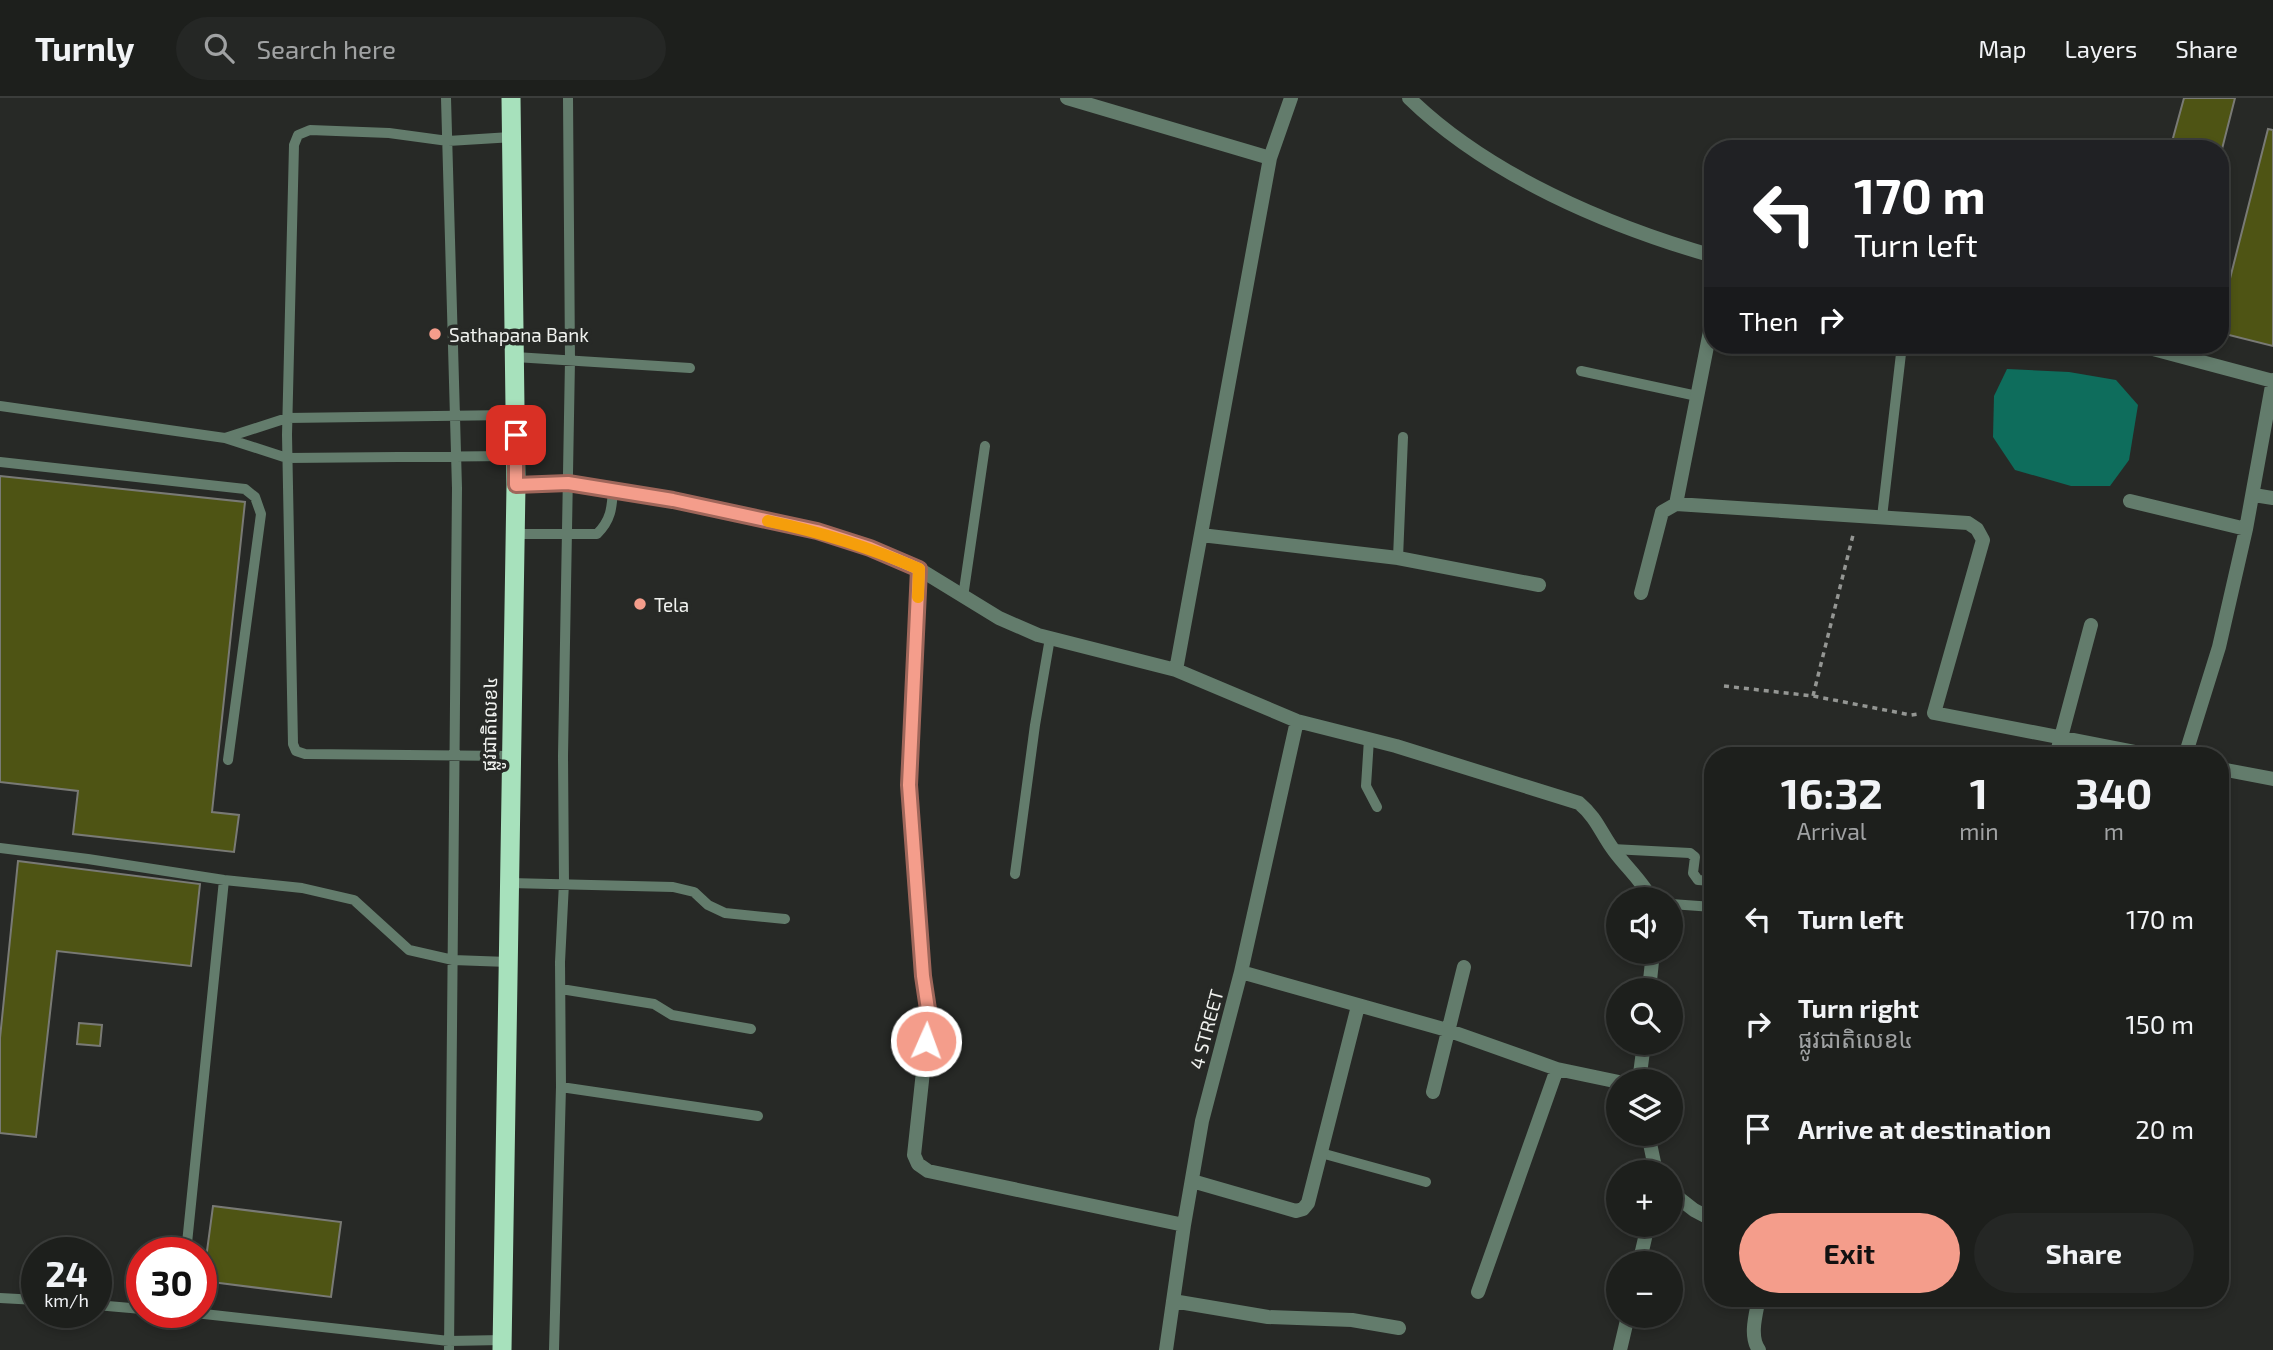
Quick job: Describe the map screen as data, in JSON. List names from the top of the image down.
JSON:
{
  "streets": {
    "highway": ["ផ្លូវជាតិលេខ៤"],
    "street": ["4 STREET"]
  },
  "places": ["Sathapana Bank", "Tela"],
  "page": {
    "header": "Turnly",
    "search": "Search here",
    "nav": ["Map", "Layers", "Share"],
    "turn": ["170 m", "Turn left"],
    "then": "Then",
    "eta": [
      "16:32",
      "Arrival",
      "1",
      "min",
      "340",
      "m"
    ],
    "list": [
      {
        "name": "Turn left",
        "value": "170 m"
      },
      {
        "name": "Turn right",
        "note": "ផ្លូវជាតិលេខ៤",
        "value": "150 m"
      },
      {
        "name": "Arrive at destination",
        "value": "20 m"
      }
    ],
    "map_buttons": ["+", "−"],
    "buttons": ["Exit", "Share"],
    "speed": "24 km/h",
    "limit": "30"
  }
}
